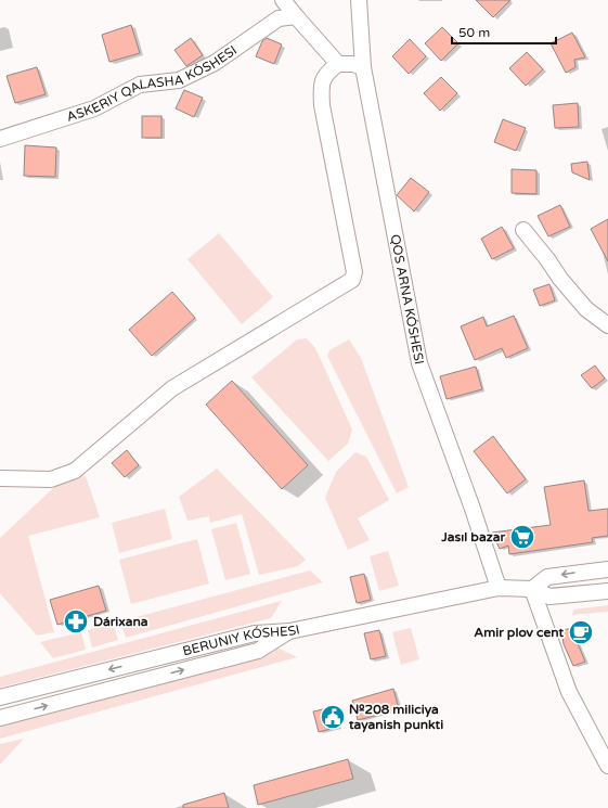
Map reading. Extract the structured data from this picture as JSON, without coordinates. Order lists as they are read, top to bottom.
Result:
{
  "streets": {
    "street": ["ASKERIY QALASHA KÓSHESI", "QOS ARNA KÓSHESI", "BERUNIY KÓSHESI"]
  },
  "places": {
    "supermarket": ["Jasıl bazar"],
    "pharmacy": ["Dárixana"],
    "cafe": ["Amir plov cent"],
    "public building": ["№208 miliciya tayanish punkti"]
  },
  "scale_bar": "50 m"
}
